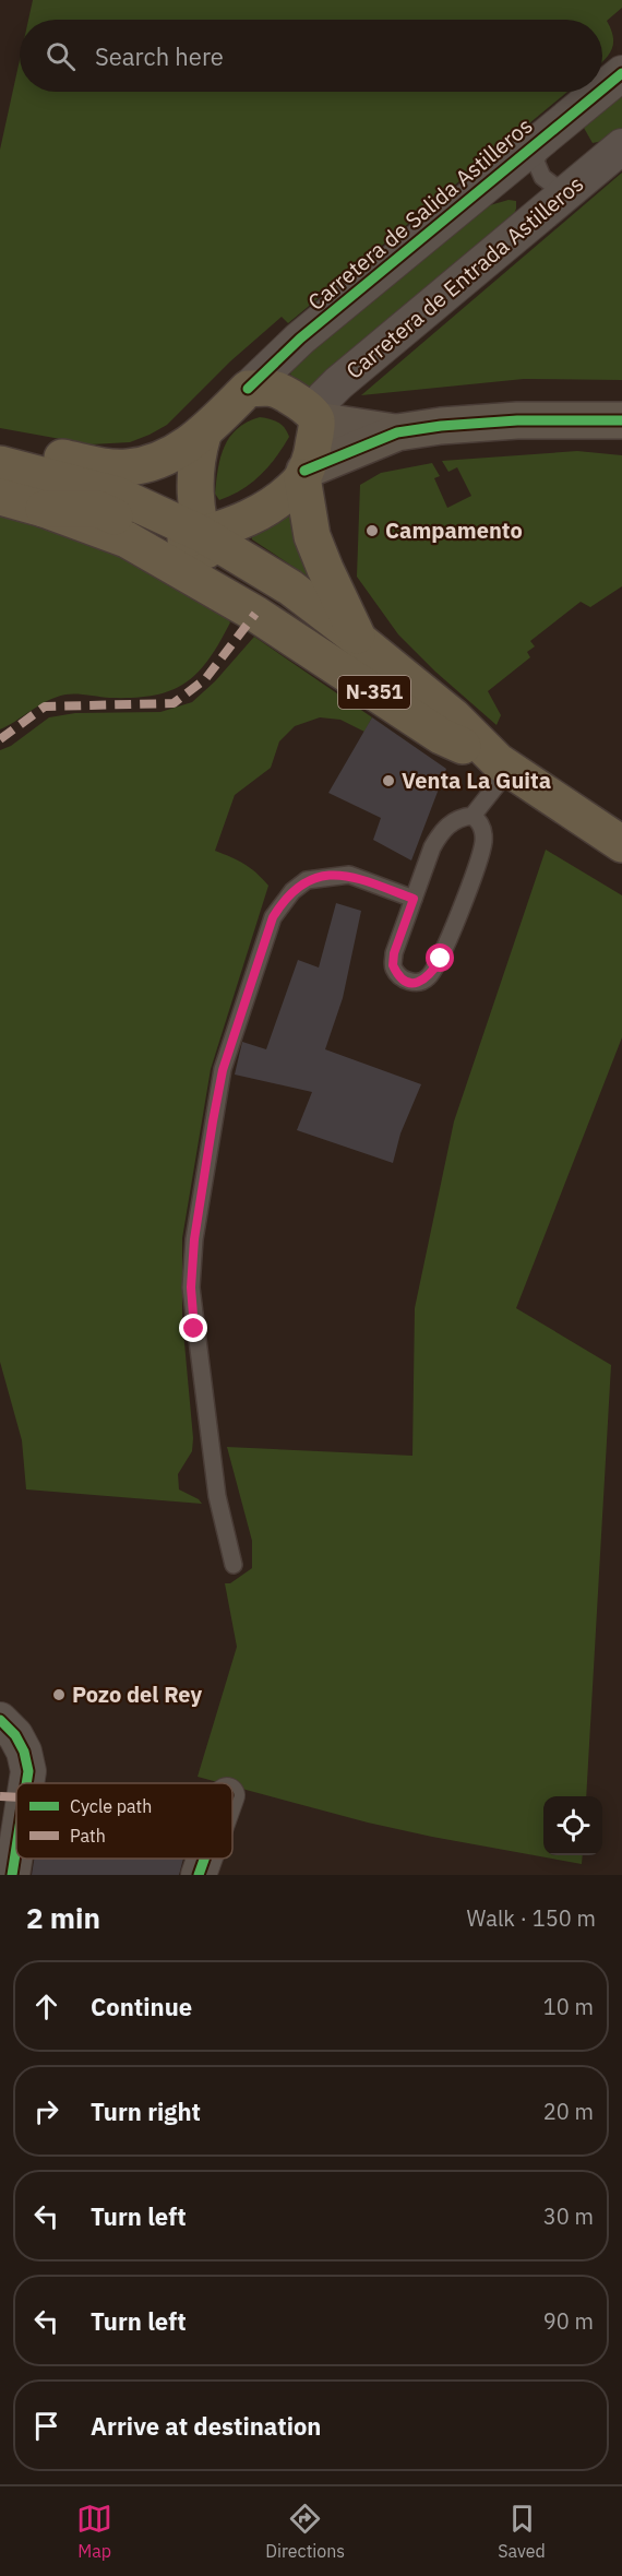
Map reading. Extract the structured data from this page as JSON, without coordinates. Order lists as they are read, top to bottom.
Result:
{
  "streets": {
    "highway": ["N-351"],
    "street": ["Carretera de Salida Astilleros", "Carretera de Entrada Astilleros"]
  },
  "places": ["Campamento", "Venta La Guita", "Pozo del Rey"],
  "legend": ["Cycle path", "Path"],
  "page": {
    "search": "Search here",
    "heading": ["2 min", "Walk · 150 m"],
    "list": [
      ["Continue", "10 m"],
      ["Turn right", "20 m"],
      ["Turn left", "30 m"],
      ["Turn left", "90 m"],
      "Arrive at destination"
    ],
    "nav": ["Map", "Directions", "Saved"]
  }
}
